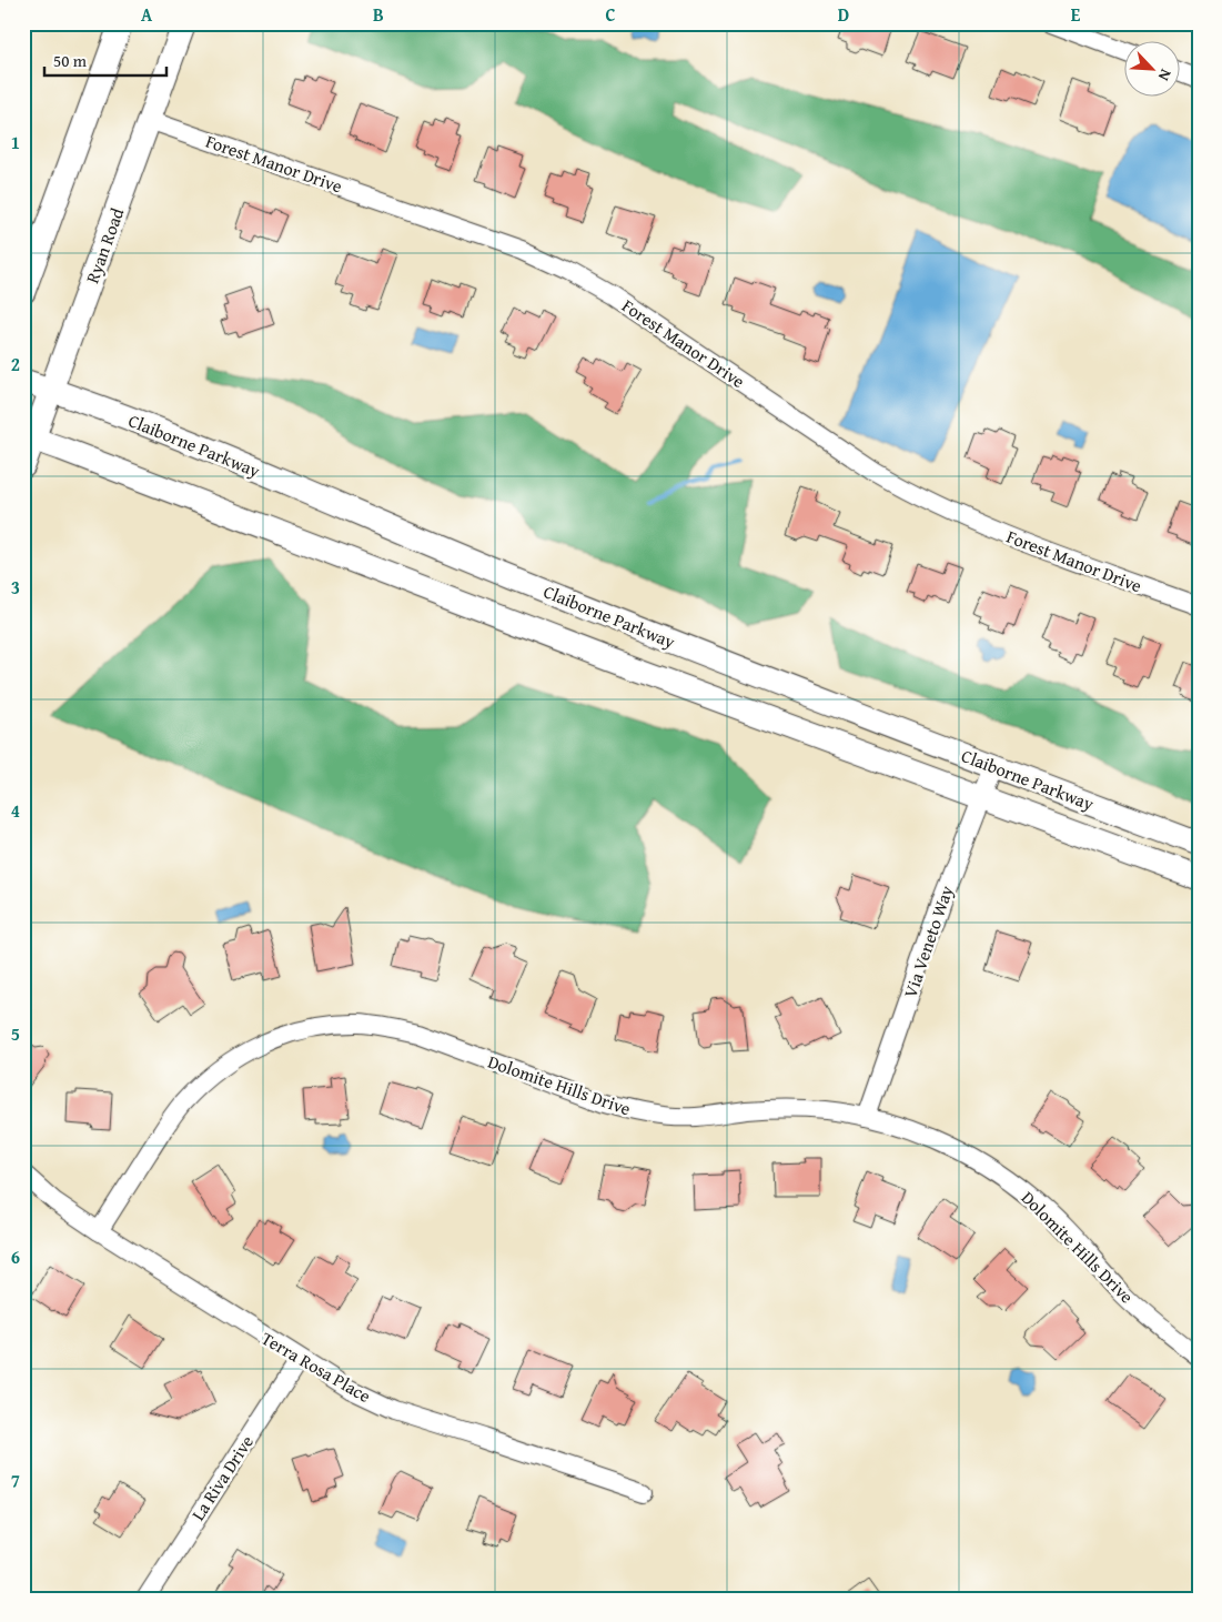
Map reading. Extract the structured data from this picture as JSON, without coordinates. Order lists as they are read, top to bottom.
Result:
{
  "streets": {
    "main road": ["Ryan Road", "Claiborne Parkway"],
    "street": [
      "Forest Manor Drive",
      "Via Veneto Way",
      "Dolomite Hills Drive",
      "Terra Rosa Place",
      "La Riva Drive"
    ]
  },
  "crossings": [
    ["Forest Manor Drive", "Ryan Road"],
    ["Ryan Road", "Claiborne Parkway"],
    ["Claiborne Parkway", "Via Veneto Way"],
    ["Via Veneto Way", "Dolomite Hills Drive"],
    ["Dolomite Hills Drive", "Terra Rosa Place"],
    ["Terra Rosa Place", "La Riva Drive"]
  ],
  "scale_bar": "50 m",
  "north": "bottom right",
  "grid": {
    "columns": [
      "A",
      "B",
      "C",
      "D",
      "E"
    ],
    "rows": [
      "1",
      "2",
      "3",
      "4",
      "5",
      "6",
      "7"
    ]
  }
}
